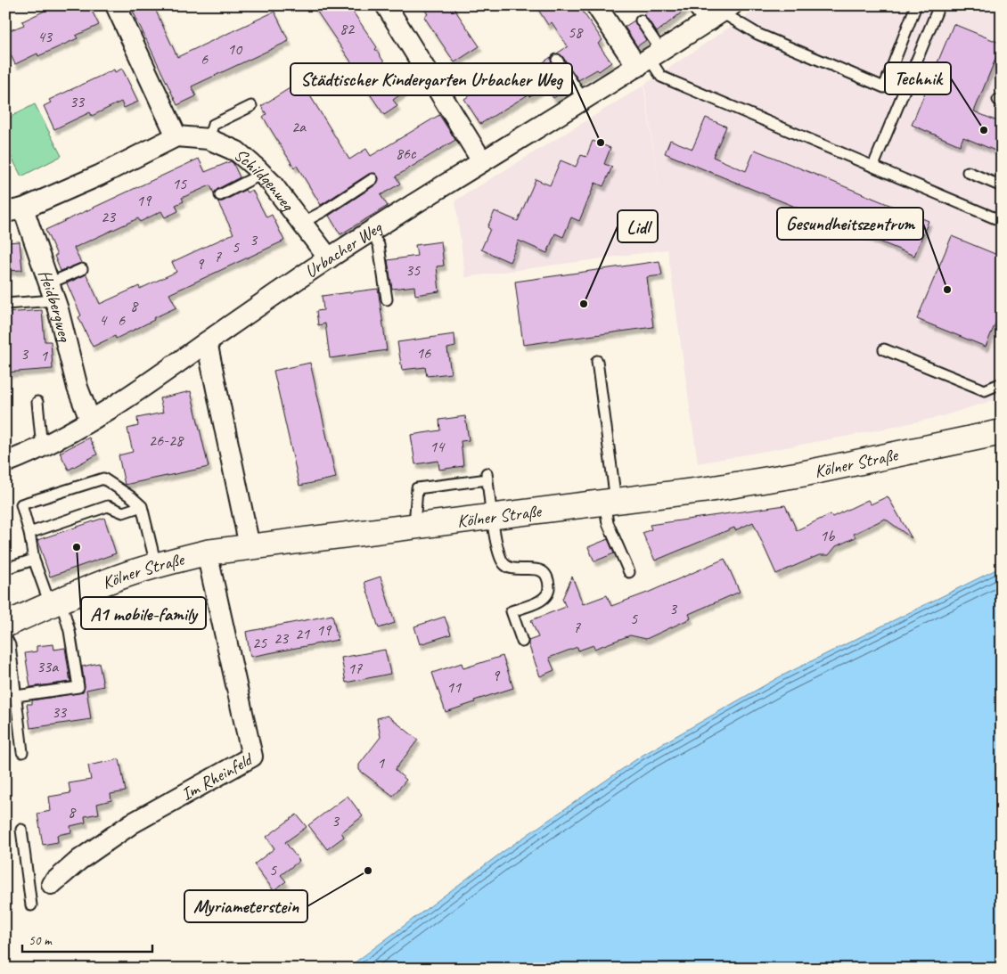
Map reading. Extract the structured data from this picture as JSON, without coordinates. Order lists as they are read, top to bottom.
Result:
{
  "streets": {
    "main road": ["Kölner Straße"],
    "street": [
      "Schildgenweg",
      "Urbacher Weg",
      "Heidbergweg",
      "Im Rheinfeld"
    ]
  },
  "crossings": [
    ["Schildgenweg", "Urbacher Weg"],
    ["Urbacher Weg", "Heidbergweg"],
    ["Kölner Straße", "Im Rheinfeld"]
  ],
  "places": [
    "Technik",
    "Städtischer Kindergarten Urbacher Weg",
    "Gesundheitszentrum",
    "Lidl",
    "A1 mobile-family",
    "Myriameterstein"
  ],
  "house_numbers": [
    "82",
    "58",
    "43",
    "10",
    "6",
    "33",
    "2a",
    "86c",
    "15",
    "19",
    "23",
    "3",
    "5",
    "7",
    "9",
    "35",
    "8",
    "4",
    "6",
    "16",
    "3",
    "1",
    "26-28",
    "14",
    "1b",
    "3",
    "5",
    "7",
    "19",
    "21",
    "23",
    "25",
    "33a",
    "17",
    "9",
    "11",
    "33",
    "1",
    "8",
    "3",
    "5"
  ],
  "scale_bar": "50 m"
}
